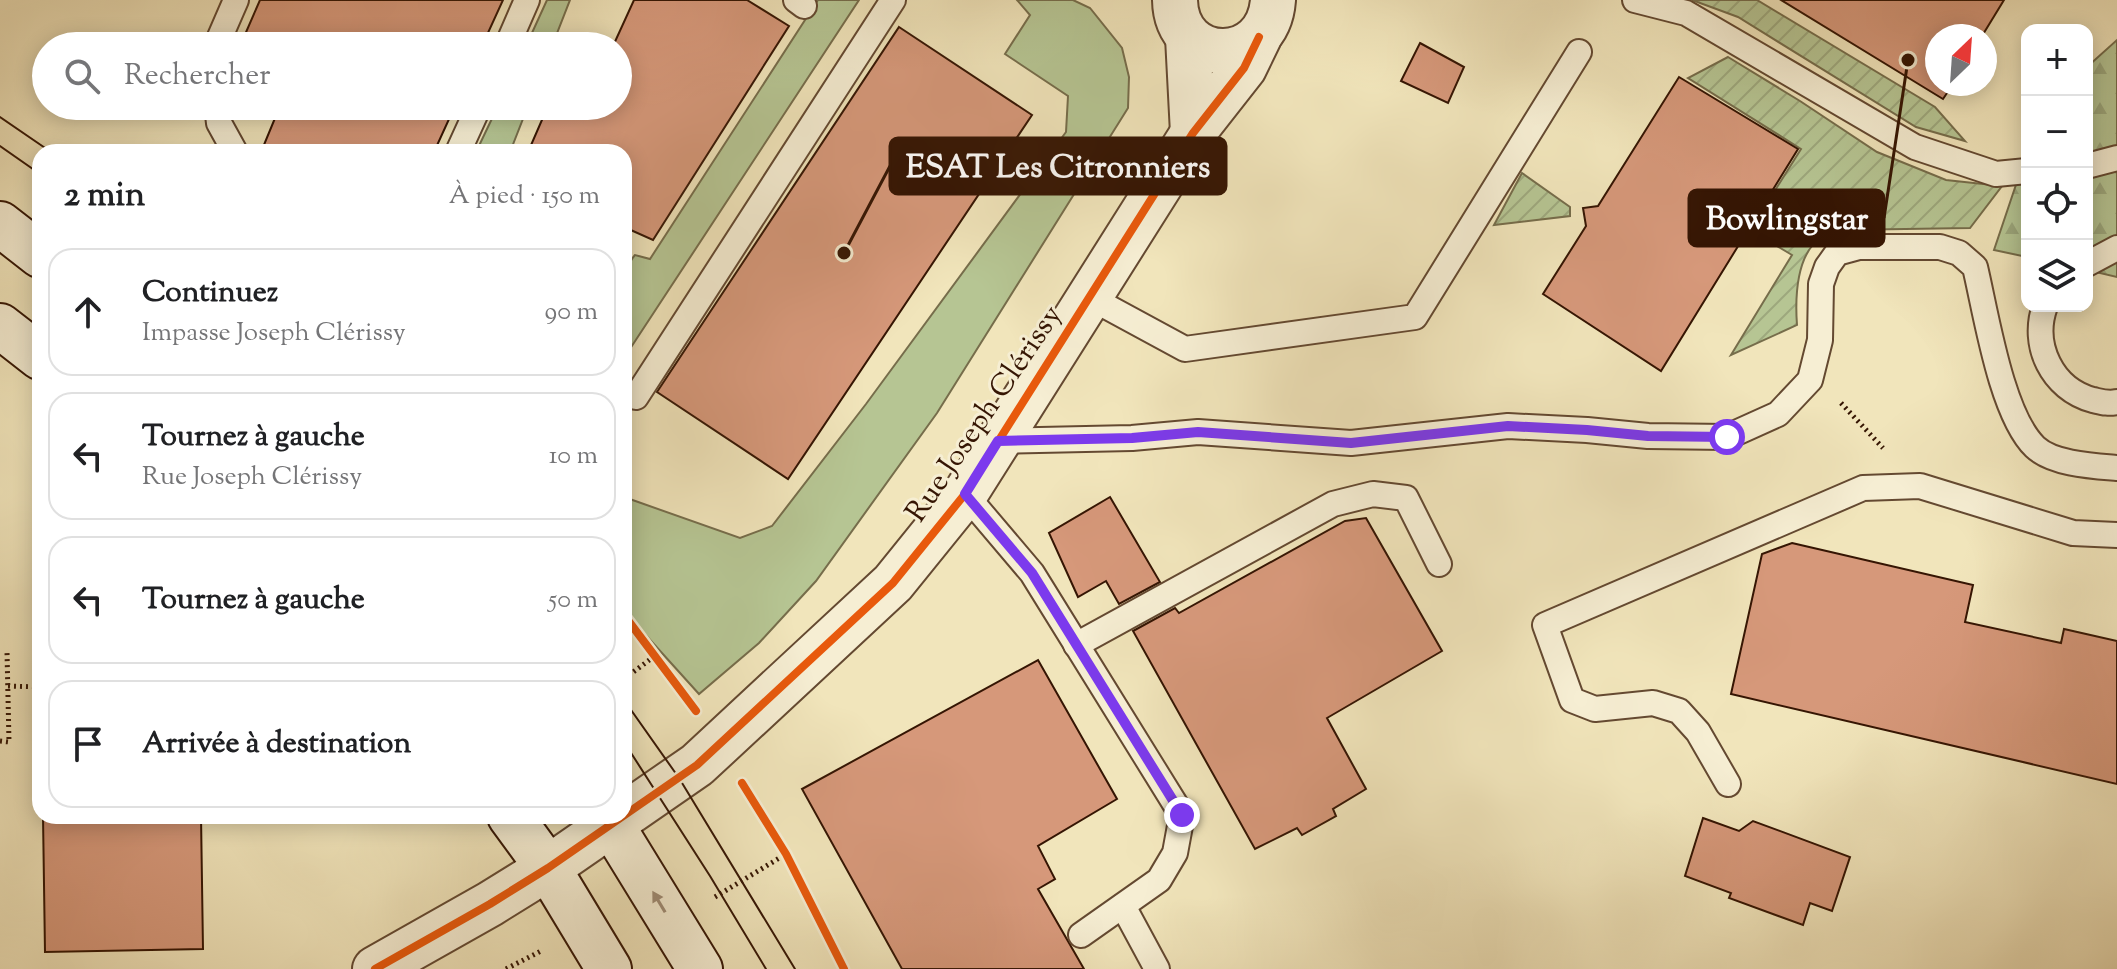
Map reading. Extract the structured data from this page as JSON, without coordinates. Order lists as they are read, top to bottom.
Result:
{
  "streets": {
    "street": ["Rue Joseph Clérissy"]
  },
  "places": ["Bowlingstar", "ESAT Les Citronniers"],
  "north": "top right",
  "page": {
    "map_buttons": ["+", "−"],
    "search": "Rechercher",
    "heading": ["2 min", "À pied · 150 m"],
    "list": [
      ["Continuez", "Impasse Joseph Clérissy", "90 m"],
      ["Tournez à gauche", "Rue Joseph Clérissy", "10 m"],
      ["Tournez à gauche", "50 m"],
      "Arrivée à destination"
    ]
  }
}
